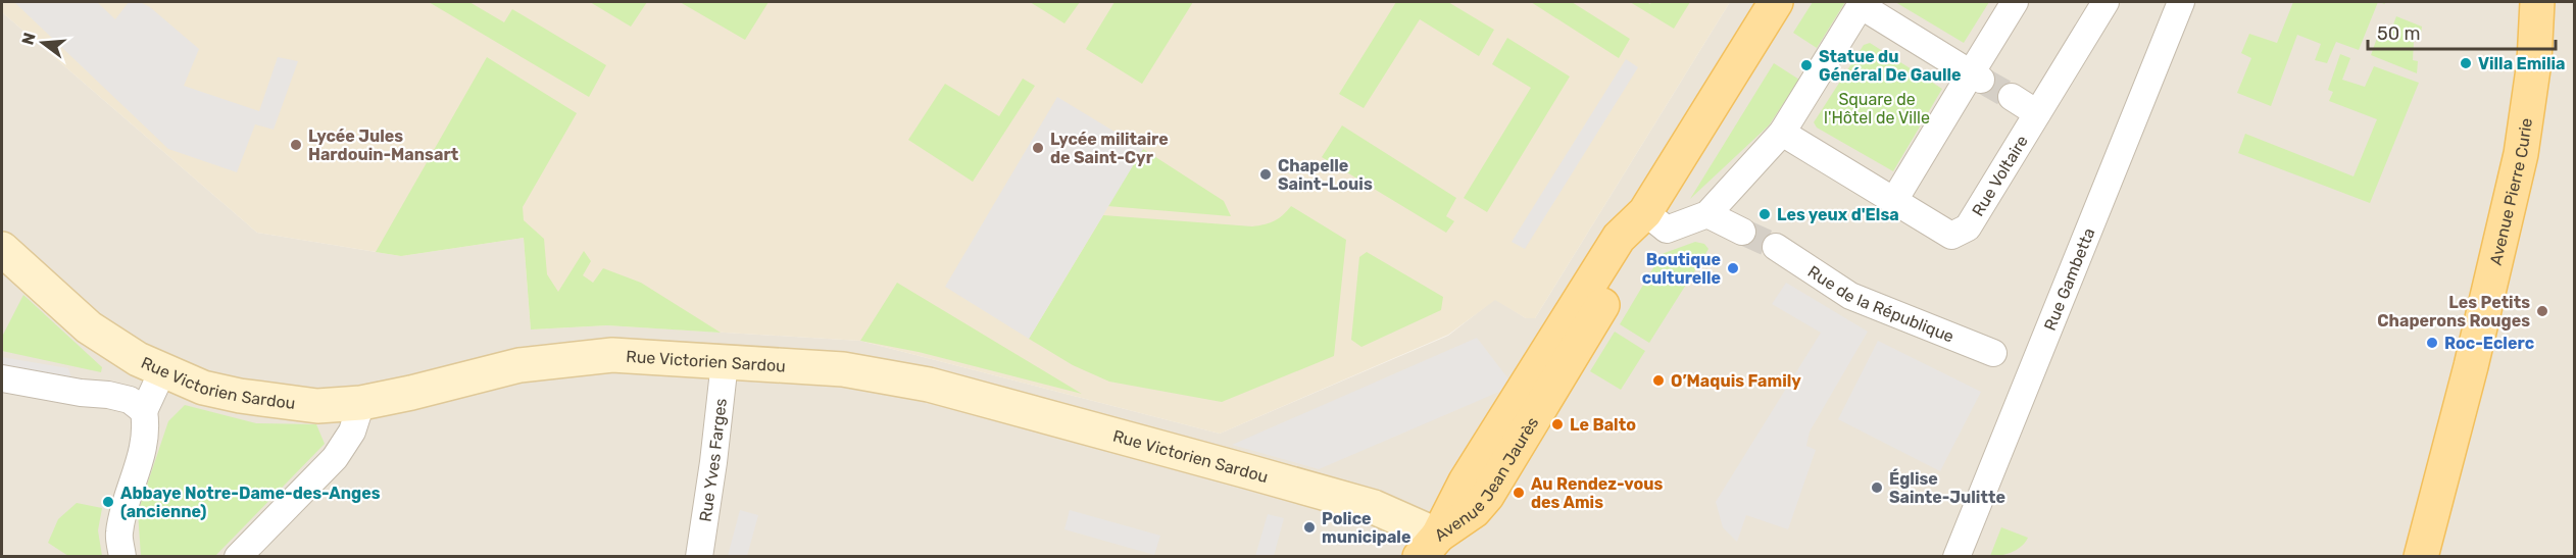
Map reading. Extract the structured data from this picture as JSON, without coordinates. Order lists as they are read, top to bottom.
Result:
{
  "streets": {
    "main road": ["Avenue Pierre Curie", "Avenue Jean Jaurès"],
    "street": [
      "Rue Voltaire",
      "Rue Gambetta",
      "Rue de la République",
      "Rue Victorien Sardou",
      "Rue Yves Farges"
    ]
  },
  "crossings": [
    ["Rue Victorien Sardou", "Rue Yves Farges"],
    ["Rue Victorien Sardou", "Avenue Jean Jaurès"]
  ],
  "parks": ["Square de l'Hôtel de Ville"],
  "places": [
    "Villa Emilia",
    "Statue du Général De Gaulle",
    "Lycée Jules Hardouin-Mansart",
    "Lycée militaire de Saint-Cyr",
    "Chapelle Saint-Louis",
    "Les yeux d'Elsa",
    "Boutique culturelle",
    "Les Petits Chaperons Rouges",
    "Roc-Eclerc",
    "O’Maquis Family",
    "Le Balto",
    "Église Sainte-Julitte",
    "Au Rendez-vous des Amis",
    "Abbaye Notre-Dame-des-Anges (ancienne)",
    "Police municipale"
  ],
  "scale_bar": "50 m",
  "north": "left"
}
